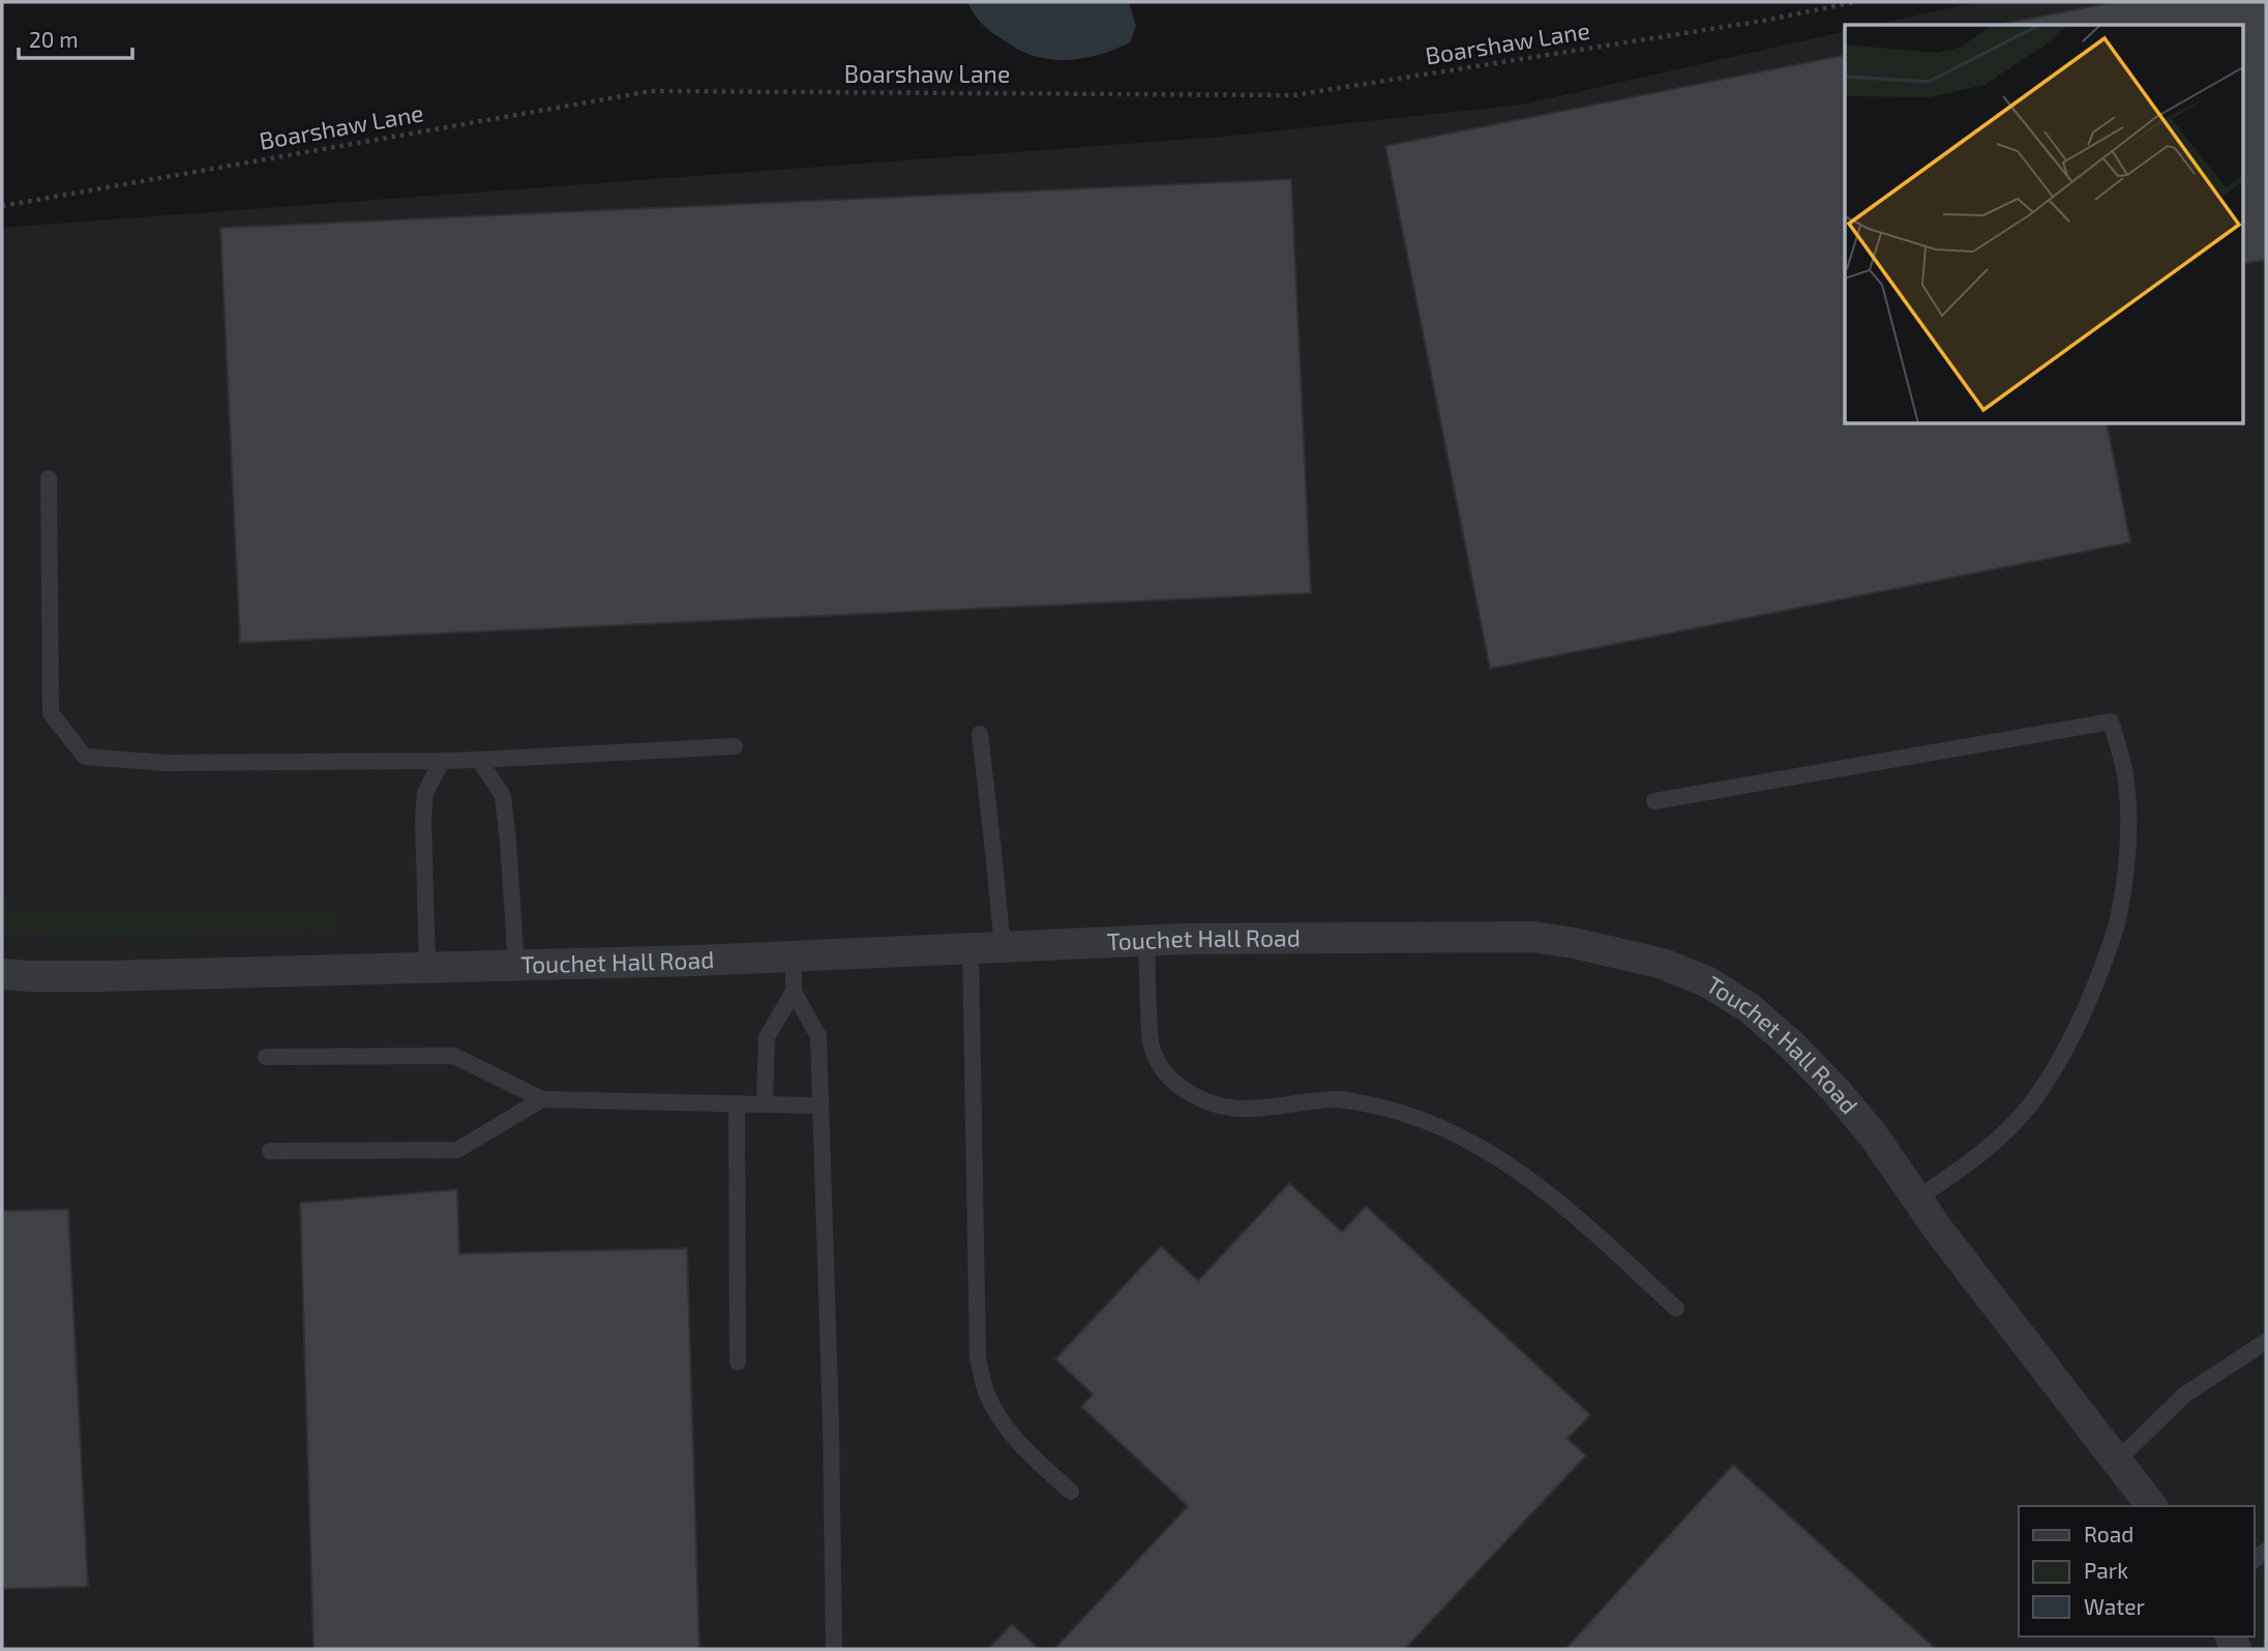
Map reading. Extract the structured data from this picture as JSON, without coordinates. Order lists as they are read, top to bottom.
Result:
{
  "streets": {
    "street": ["Touchet Hall Road"],
    "path": ["Boarshaw Lane"]
  },
  "legend": ["Road", "Park", "Water"],
  "scale_bar": "20 m"
}
